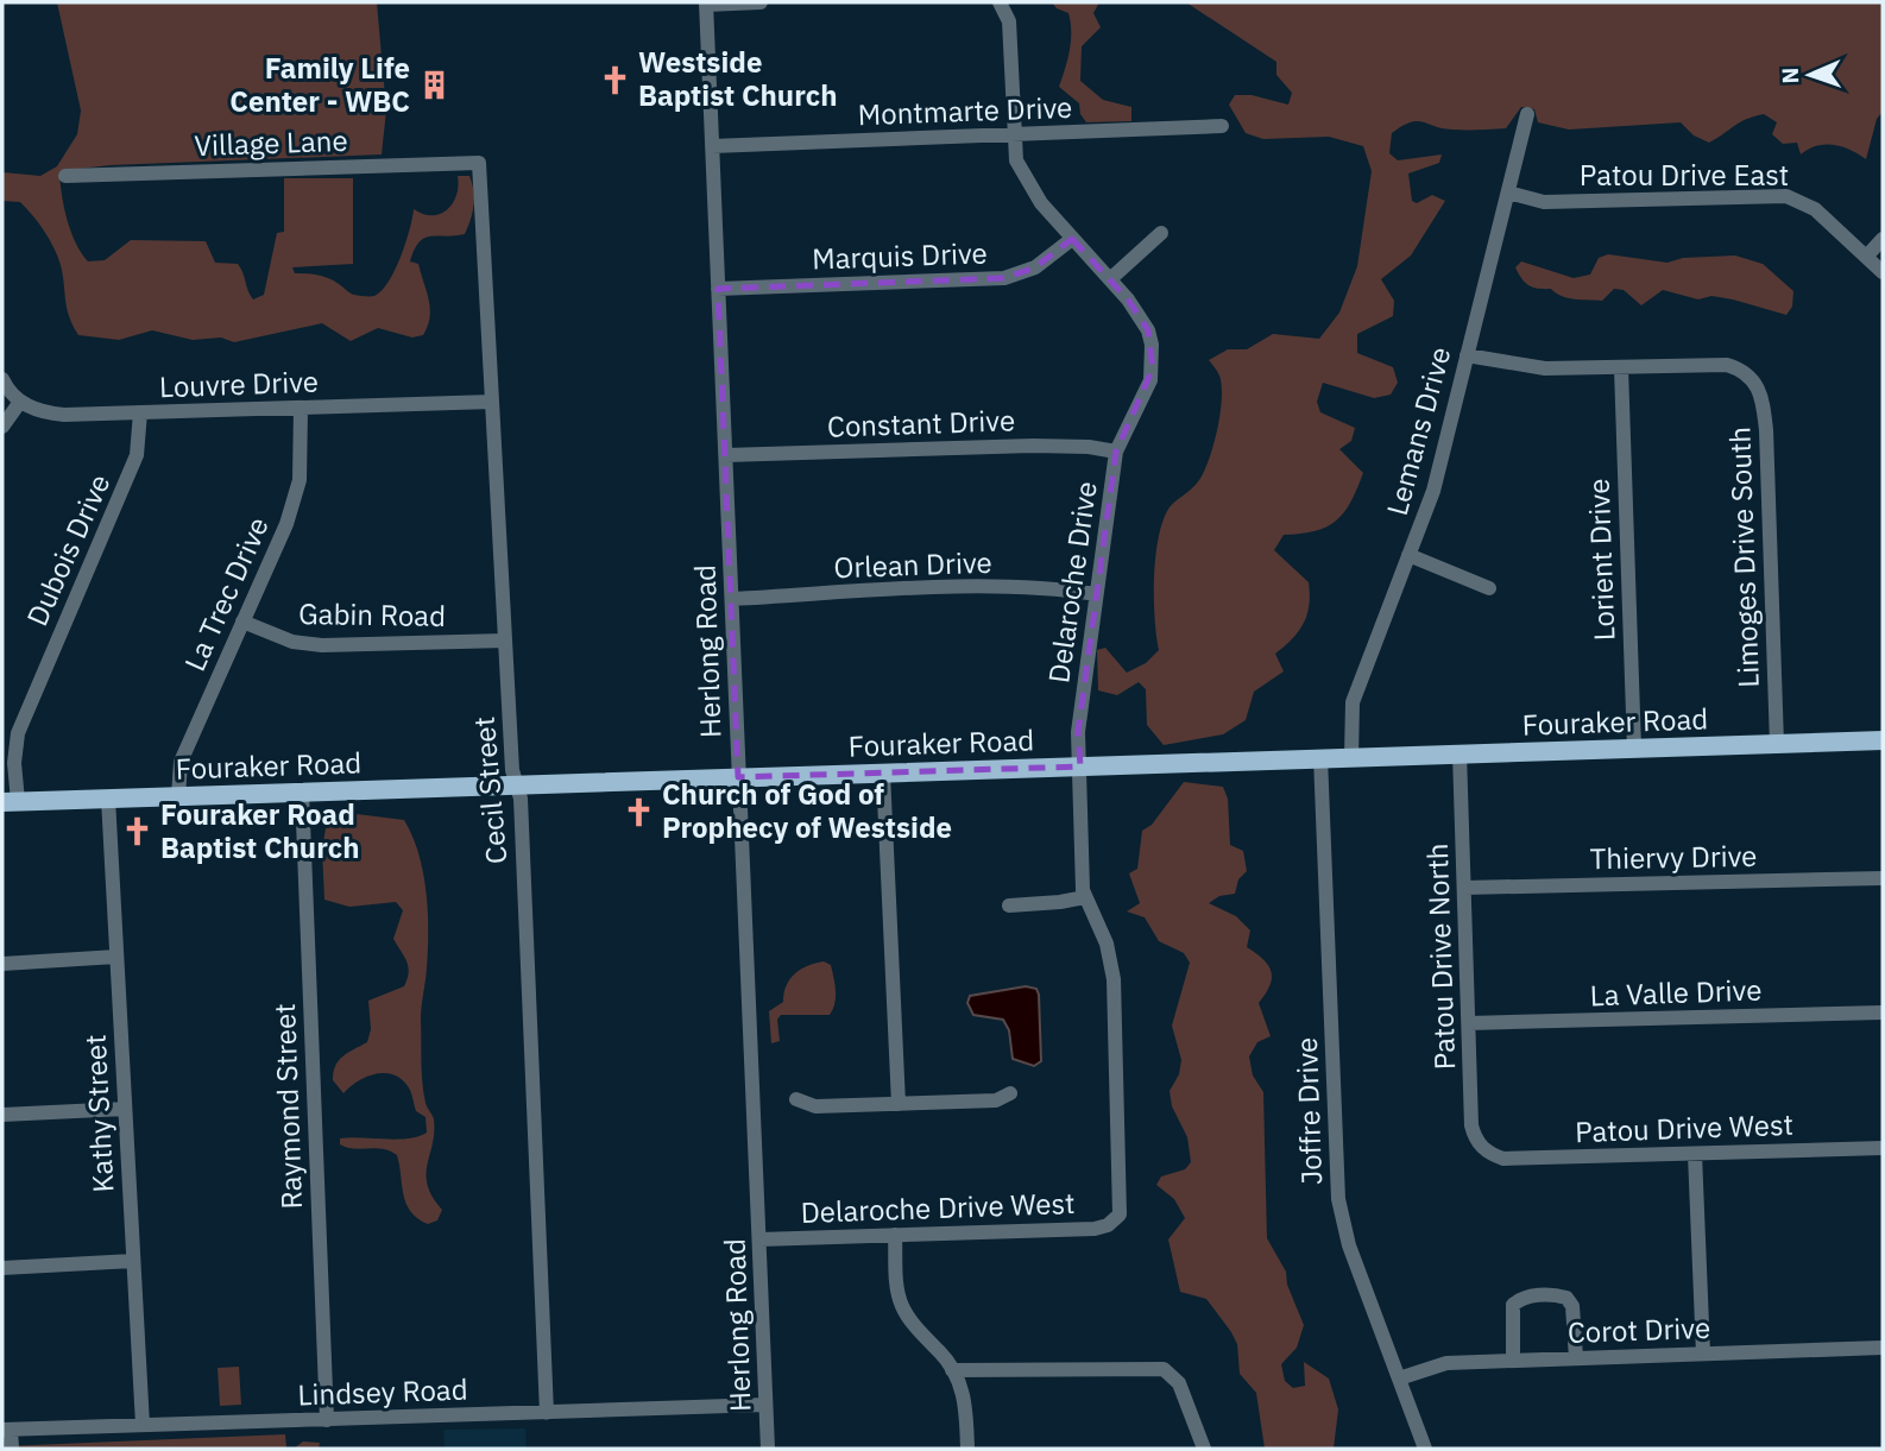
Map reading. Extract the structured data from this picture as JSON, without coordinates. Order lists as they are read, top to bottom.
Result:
{
  "streets": {
    "main road": ["Fouraker Road"],
    "street": [
      "Montmarte Drive",
      "Village Lane",
      "Patou Drive East",
      "Marquis Drive",
      "Louvre Drive",
      "Constant Drive",
      "Lemans Drive",
      "Dubois Drive",
      "Limoges Drive South",
      "Lorient Drive",
      "Orlean Drive",
      "Delaroche Drive",
      "La Trec Drive",
      "Gabin Road",
      "Herlong Road",
      "Cecil Street",
      "Thiervy Drive",
      "Patou Drive North",
      "La Valle Drive",
      "Raymond Street",
      "Joffre Drive",
      "Kathy Street",
      "Patou Drive West",
      "Delaroche Drive West",
      "Corot Drive",
      "Lindsey Road"
    ]
  },
  "crossings": [
    ["Montmarte Drive", "Delaroche Drive"],
    ["Montmarte Drive", "Herlong Road"],
    ["Village Lane", "Cecil Street"],
    ["Patou Drive East", "Lemans Drive"],
    ["Marquis Drive", "Delaroche Drive"],
    ["Marquis Drive", "Herlong Road"],
    ["Louvre Drive", "Dubois Drive"],
    ["Louvre Drive", "La Trec Drive"],
    ["Louvre Drive", "Cecil Street"],
    ["Constant Drive", "Delaroche Drive"],
    ["Constant Drive", "Herlong Road"],
    ["Lemans Drive", "Fouraker Road"],
    ["Dubois Drive", "Fouraker Road"],
    ["Limoges Drive South", "Lorient Drive"],
    ["Limoges Drive South", "Fouraker Road"],
    ["Lorient Drive", "Fouraker Road"],
    ["Orlean Drive", "Delaroche Drive"],
    ["Orlean Drive", "Herlong Road"],
    ["Delaroche Drive", "Fouraker Road"],
    ["Delaroche Drive", "Delaroche Drive West"],
    ["La Trec Drive", "Gabin Road"],
    ["La Trec Drive", "Fouraker Road"],
    ["Gabin Road", "Cecil Street"],
    ["Herlong Road", "Fouraker Road"],
    ["Herlong Road", "Delaroche Drive West"],
    ["Herlong Road", "Lindsey Road"],
    ["Fouraker Road", "Cecil Street"],
    ["Fouraker Road", "Patou Drive North"],
    ["Fouraker Road", "Raymond Street"],
    ["Fouraker Road", "Joffre Drive"],
    ["Fouraker Road", "Kathy Street"],
    ["Cecil Street", "Lindsey Road"],
    ["Thiervy Drive", "Patou Drive North"],
    ["Patou Drive North", "La Valle Drive"],
    ["Patou Drive North", "Patou Drive West"],
    ["Raymond Street", "Lindsey Road"],
    ["Joffre Drive", "Corot Drive"],
    ["Kathy Street", "Lindsey Road"]
  ],
  "places": {
    "church": ["Westside Baptist Church", "Church of God of Prophecy of Westside", "Fouraker Road Baptist Church"],
    "building": ["Family Life Center - WBC"]
  },
  "north": "left"
}
